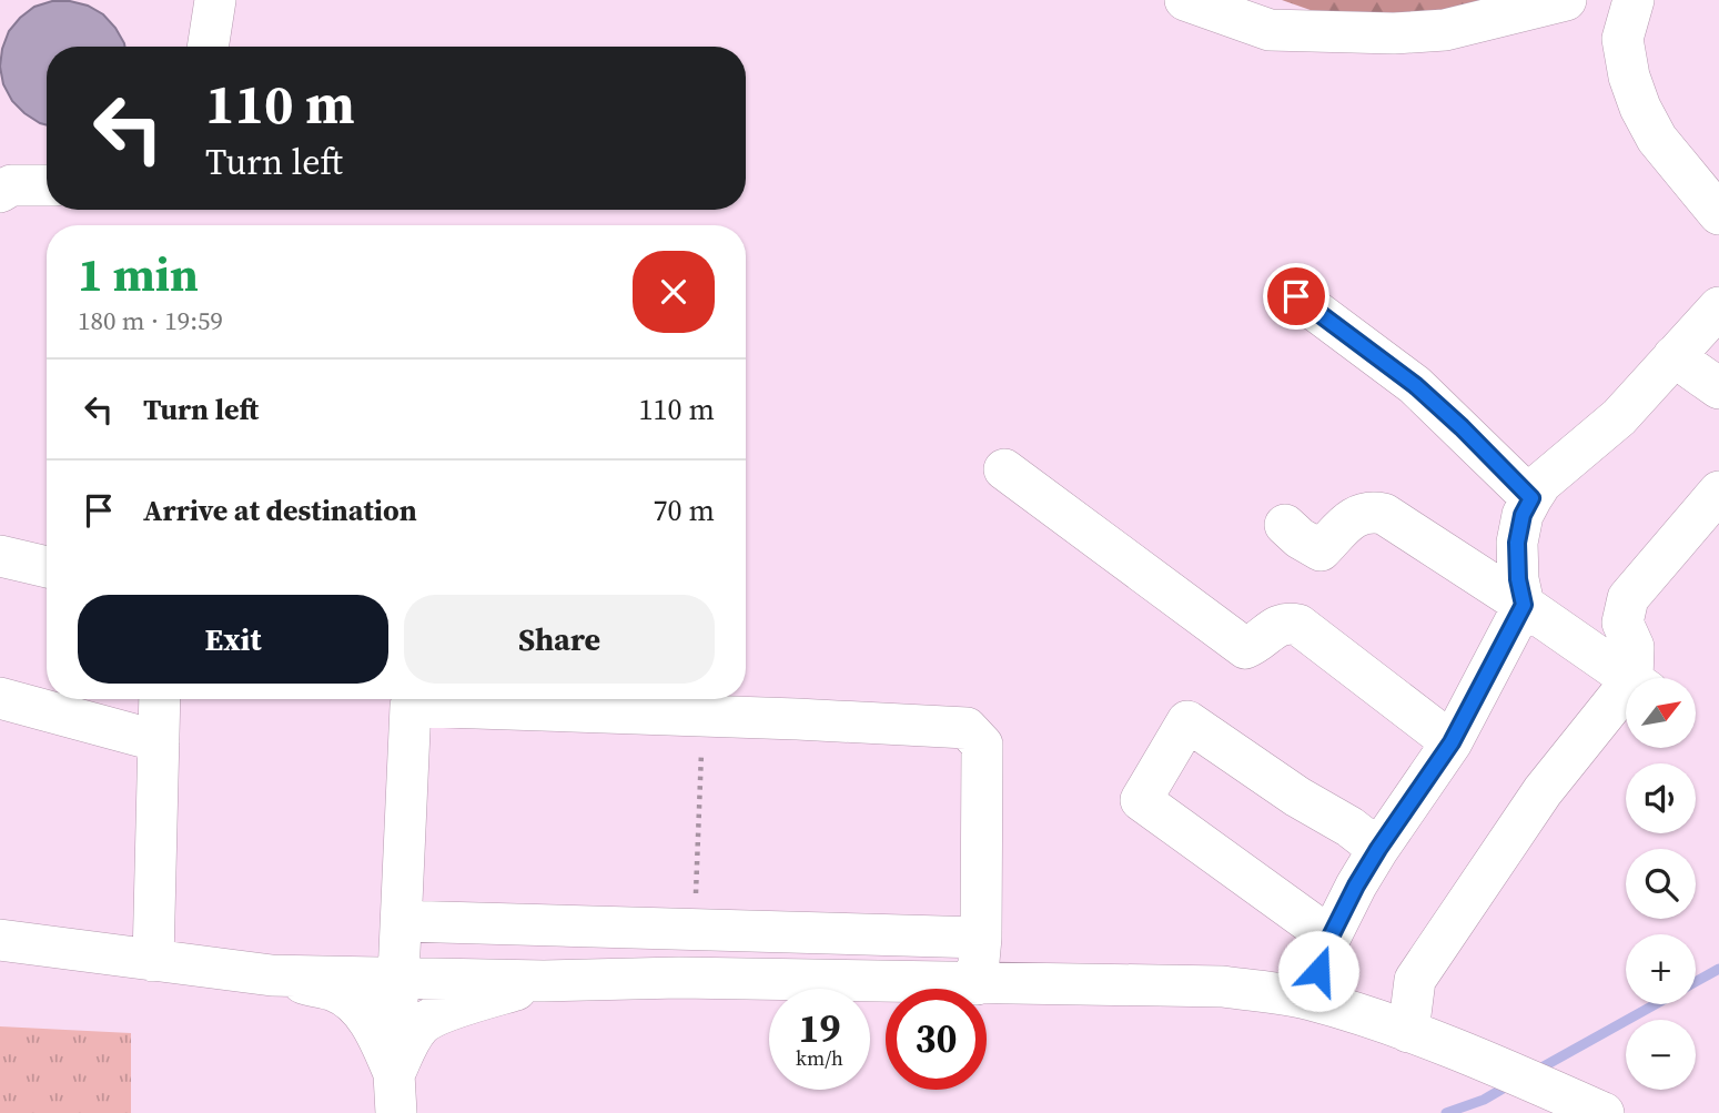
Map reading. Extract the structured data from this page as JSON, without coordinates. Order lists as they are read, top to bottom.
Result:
{
  "north": "top right",
  "page": {
    "turn": ["110 m", "Turn left"],
    "heading": ["1 min", "180 m · 19:59"],
    "list": [
      {
        "name": "Turn left",
        "value": "110 m"
      },
      {
        "name": "Arrive at destination",
        "value": "70 m"
      }
    ],
    "buttons": ["Exit", "Share"],
    "map_buttons": ["+", "−"],
    "speed": "19 km/h",
    "limit": "30"
  }
}
